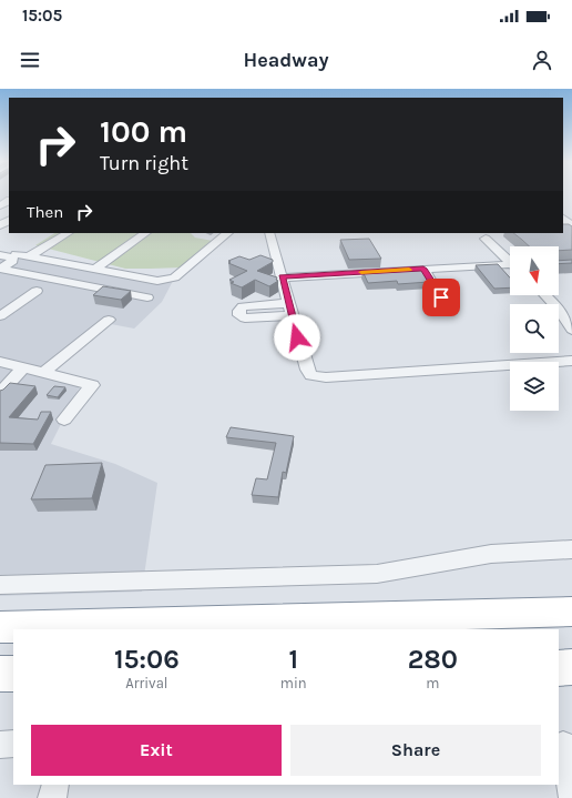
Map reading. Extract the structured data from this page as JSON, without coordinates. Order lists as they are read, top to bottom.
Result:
{
  "north": "bottom",
  "page": {
    "status": "15:05",
    "header": "Headway",
    "turn": ["100 m", "Turn right"],
    "then": "Then",
    "eta": [
      "15:06",
      "Arrival",
      "1",
      "min",
      "280",
      "m"
    ],
    "buttons": ["Exit", "Share"]
  }
}
